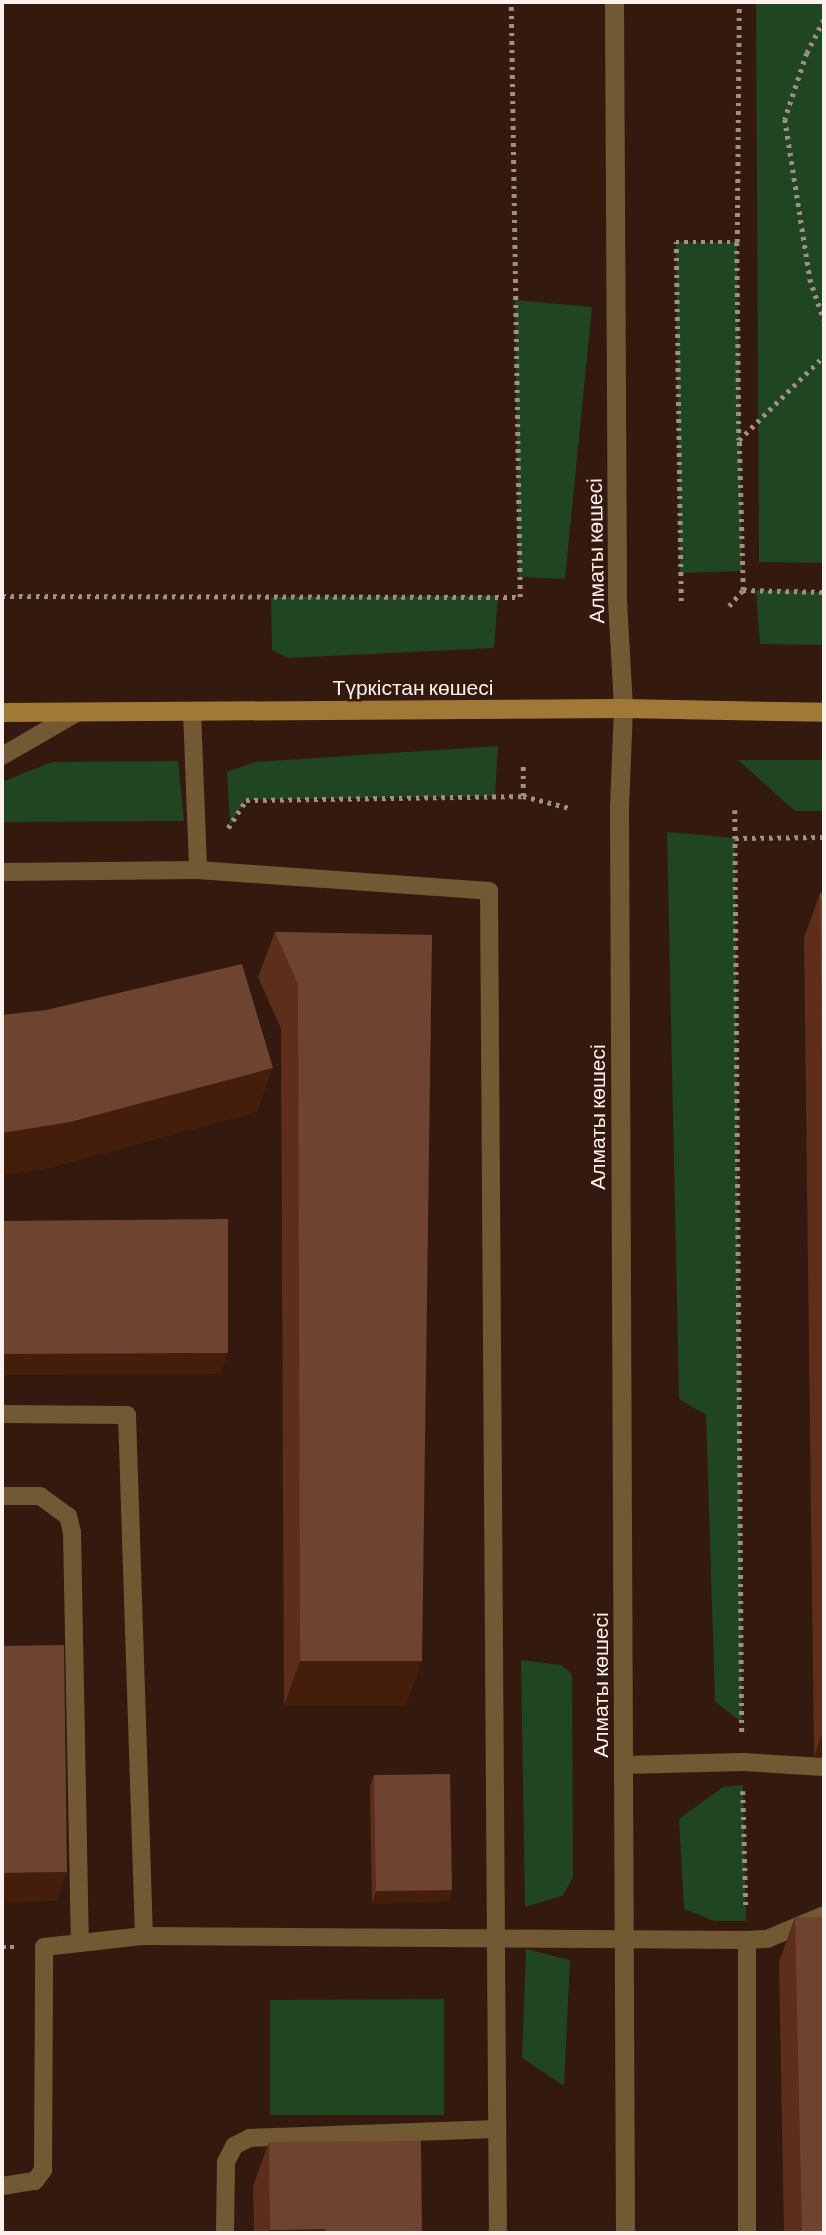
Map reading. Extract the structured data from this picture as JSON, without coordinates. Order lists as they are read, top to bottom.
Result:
{
  "streets": {
    "main road": ["Түркістан көшесі"],
    "street": ["Алматы көшесі"]
  },
  "crossings": [
    ["Алматы көшесі", "Түркістан көшесі"]
  ]
}
